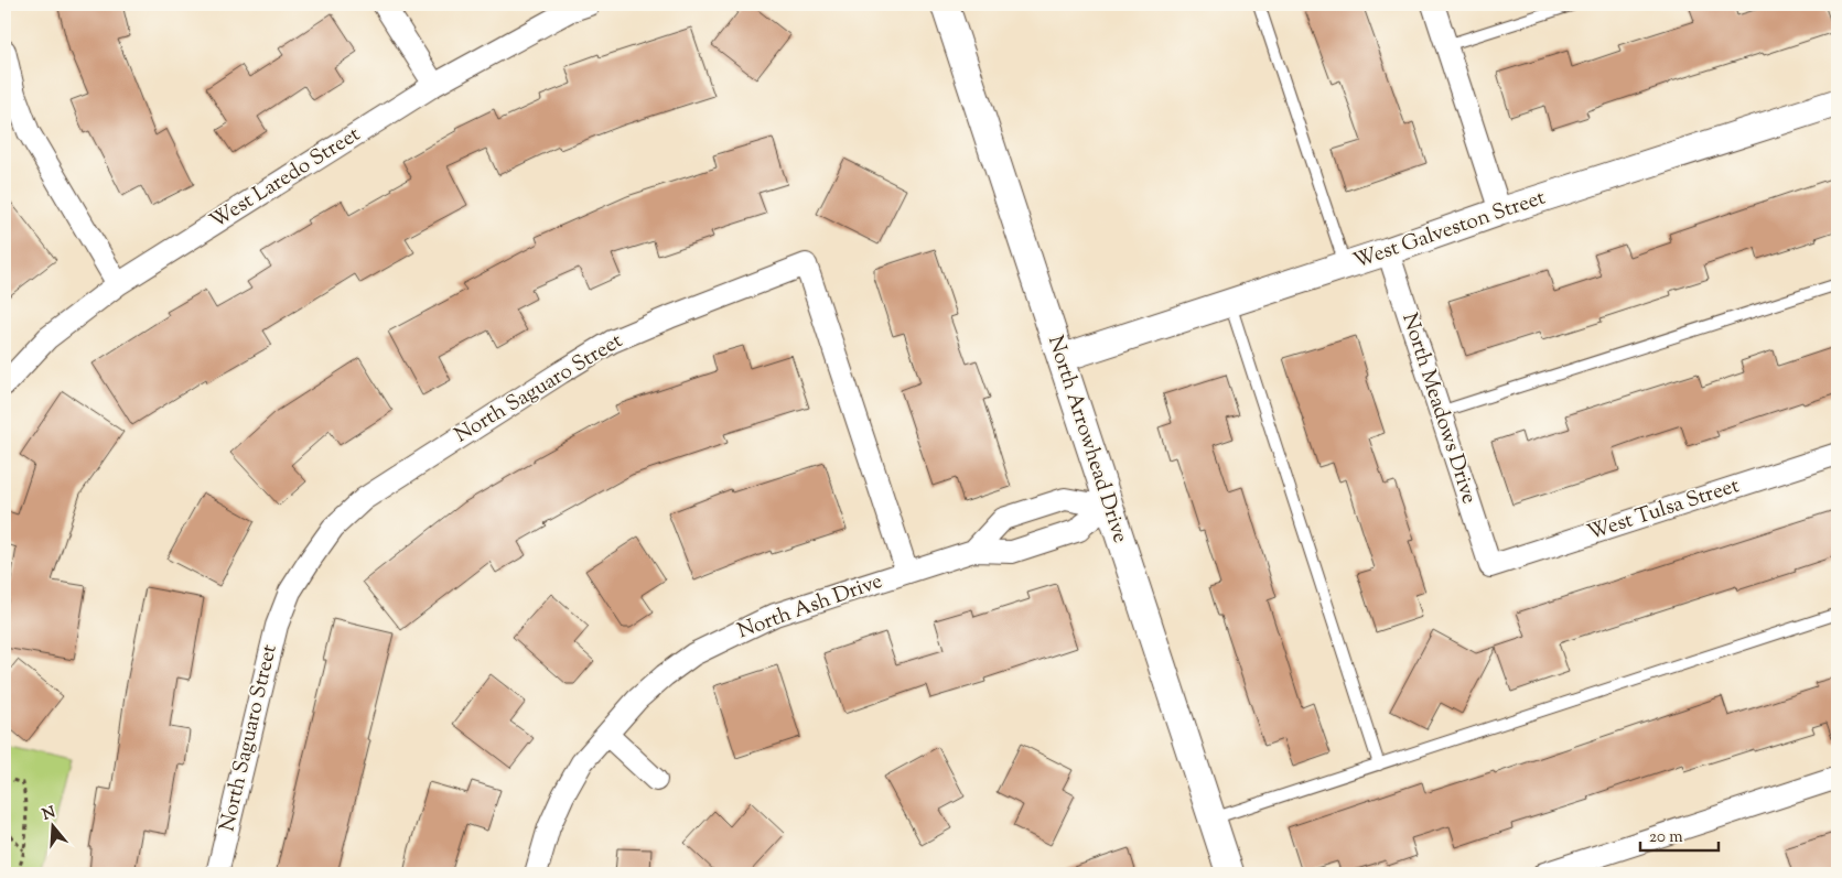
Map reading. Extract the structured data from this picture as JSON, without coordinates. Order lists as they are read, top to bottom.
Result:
{
  "streets": {
    "street": [
      "West Laredo Street",
      "West Galveston Street",
      "North Saguaro Street",
      "North Meadows Drive",
      "North Arrowhead Drive",
      "West Tulsa Street",
      "North Ash Drive"
    ]
  },
  "crossings": [
    ["West Galveston Street", "North Meadows Drive"],
    ["West Galveston Street", "North Arrowhead Drive"],
    ["North Saguaro Street", "North Ash Drive"],
    ["North Meadows Drive", "West Tulsa Street"],
    ["North Arrowhead Drive", "North Ash Drive"]
  ],
  "scale_bar": "20 m",
  "north": "top"
}
